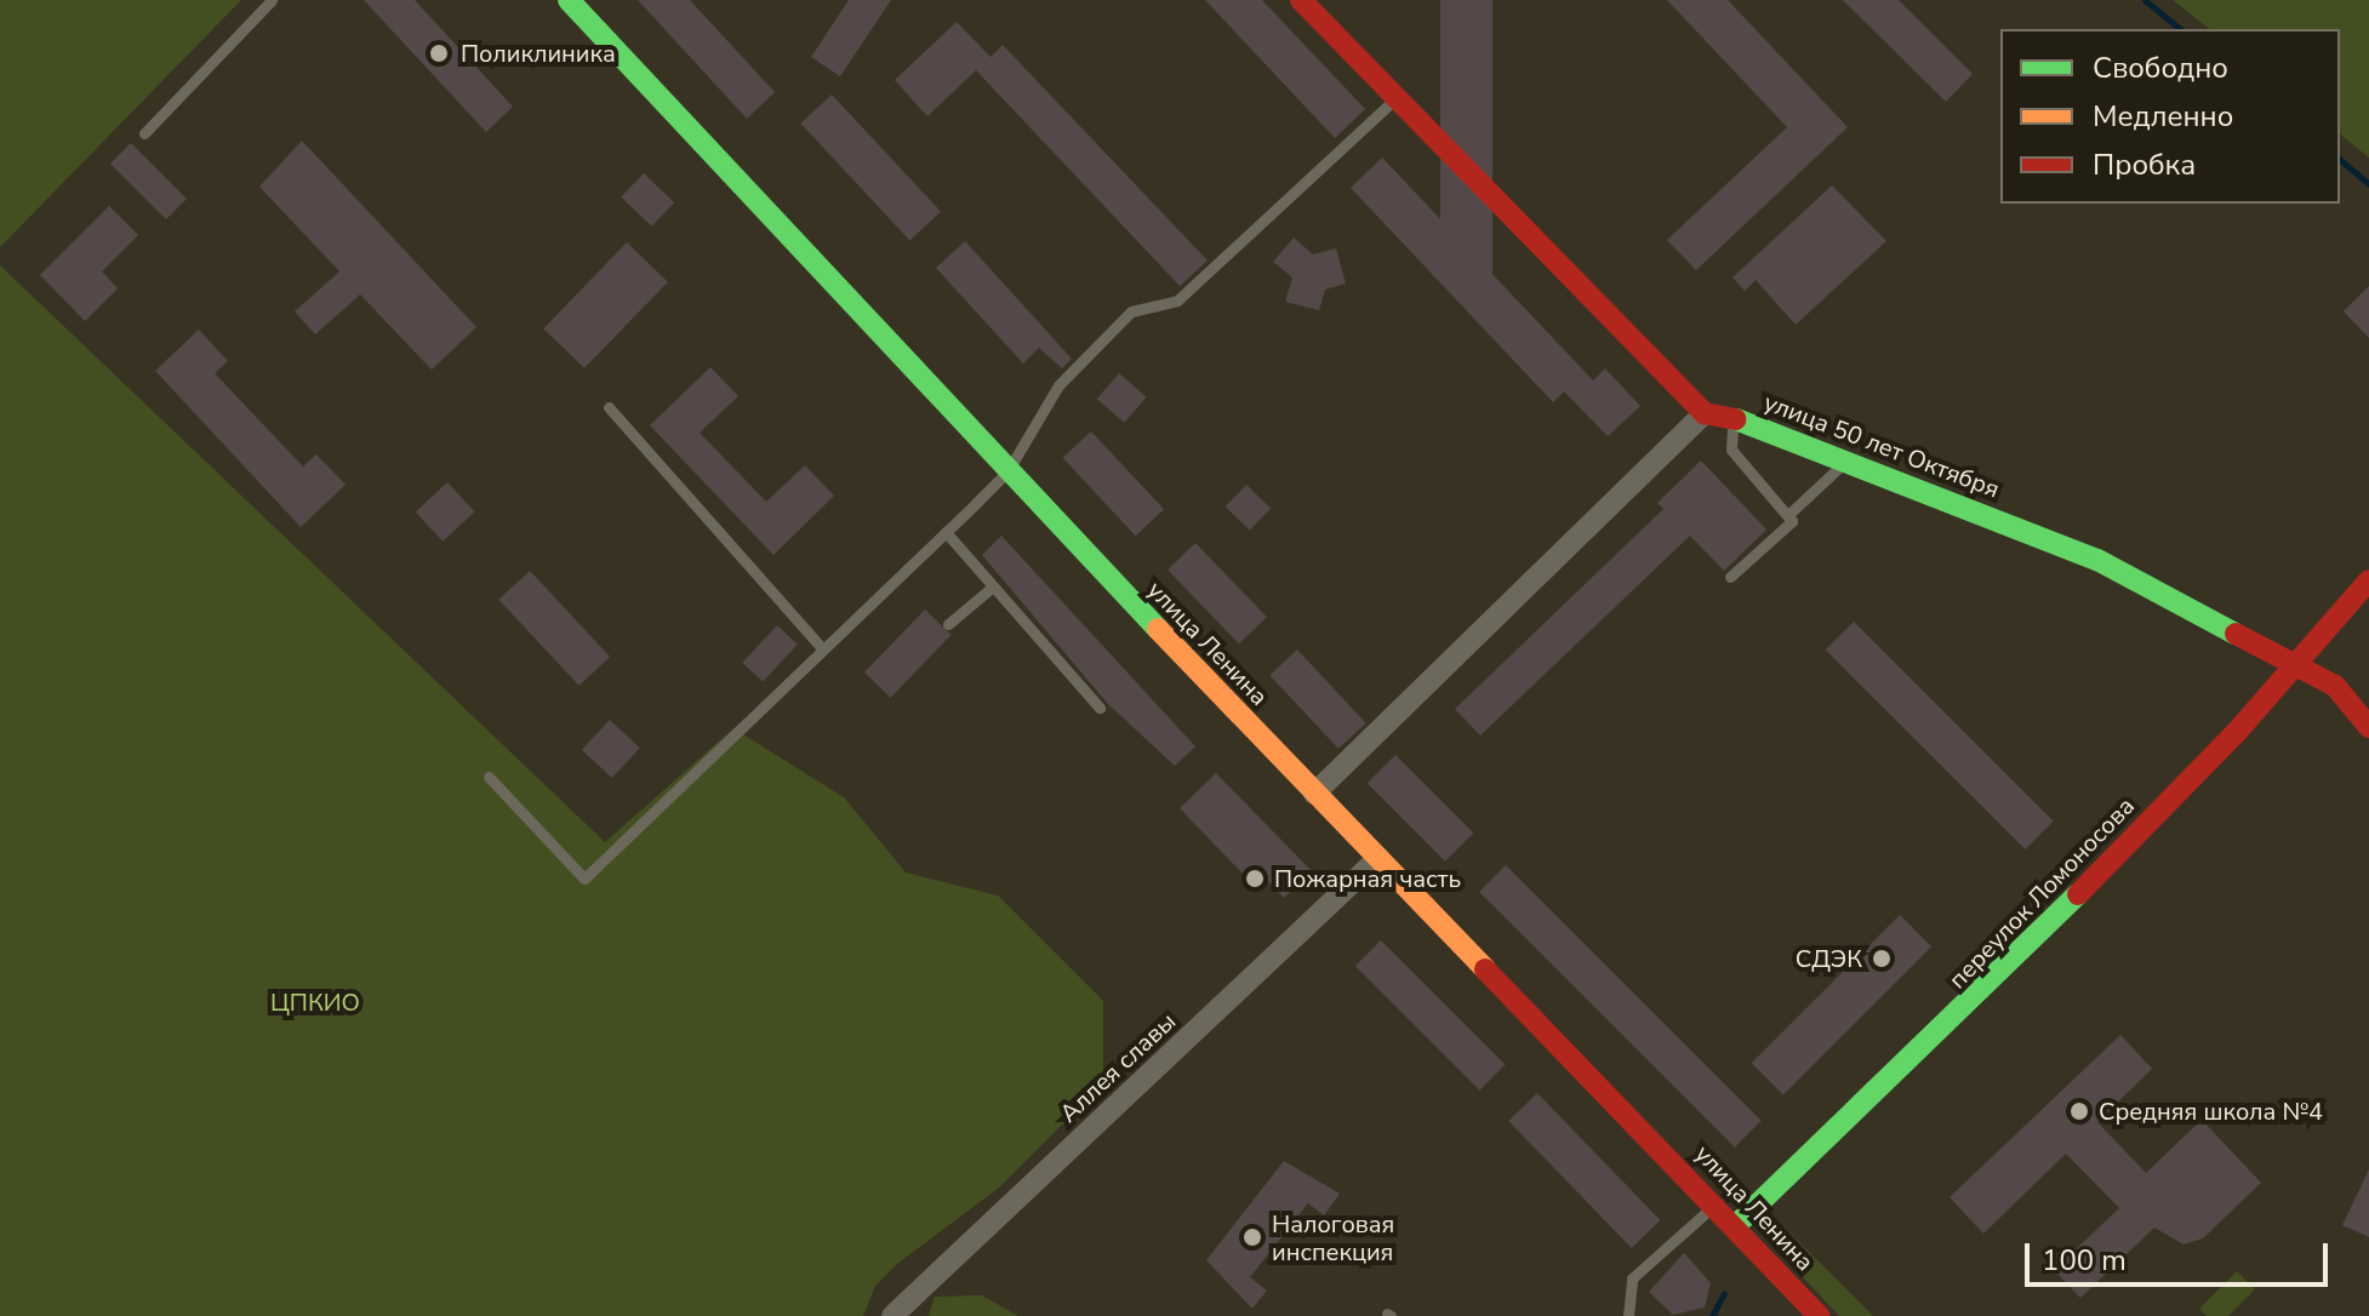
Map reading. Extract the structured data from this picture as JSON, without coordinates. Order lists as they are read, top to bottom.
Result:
{
  "streets": {
    "street": [
      "улица 50 лет Октября",
      "улица Ленина",
      "переулок Ломоносова",
      "Аллея славы"
    ]
  },
  "crossings": [
    ["улица 50 лет Октября", "переулок Ломоносова"],
    ["улица Ленина", "переулок Ломоносова"],
    ["улица Ленина", "Аллея славы"]
  ],
  "parks": ["ЦПКИО"],
  "places": [
    "Поликлиника",
    "Пожарная часть",
    "СДЭК",
    "Средняя школа №4",
    "Налоговая инспекция"
  ],
  "legend": ["Свободно", "Медленно", "Пробка"],
  "scale_bar": "100 m"
}
